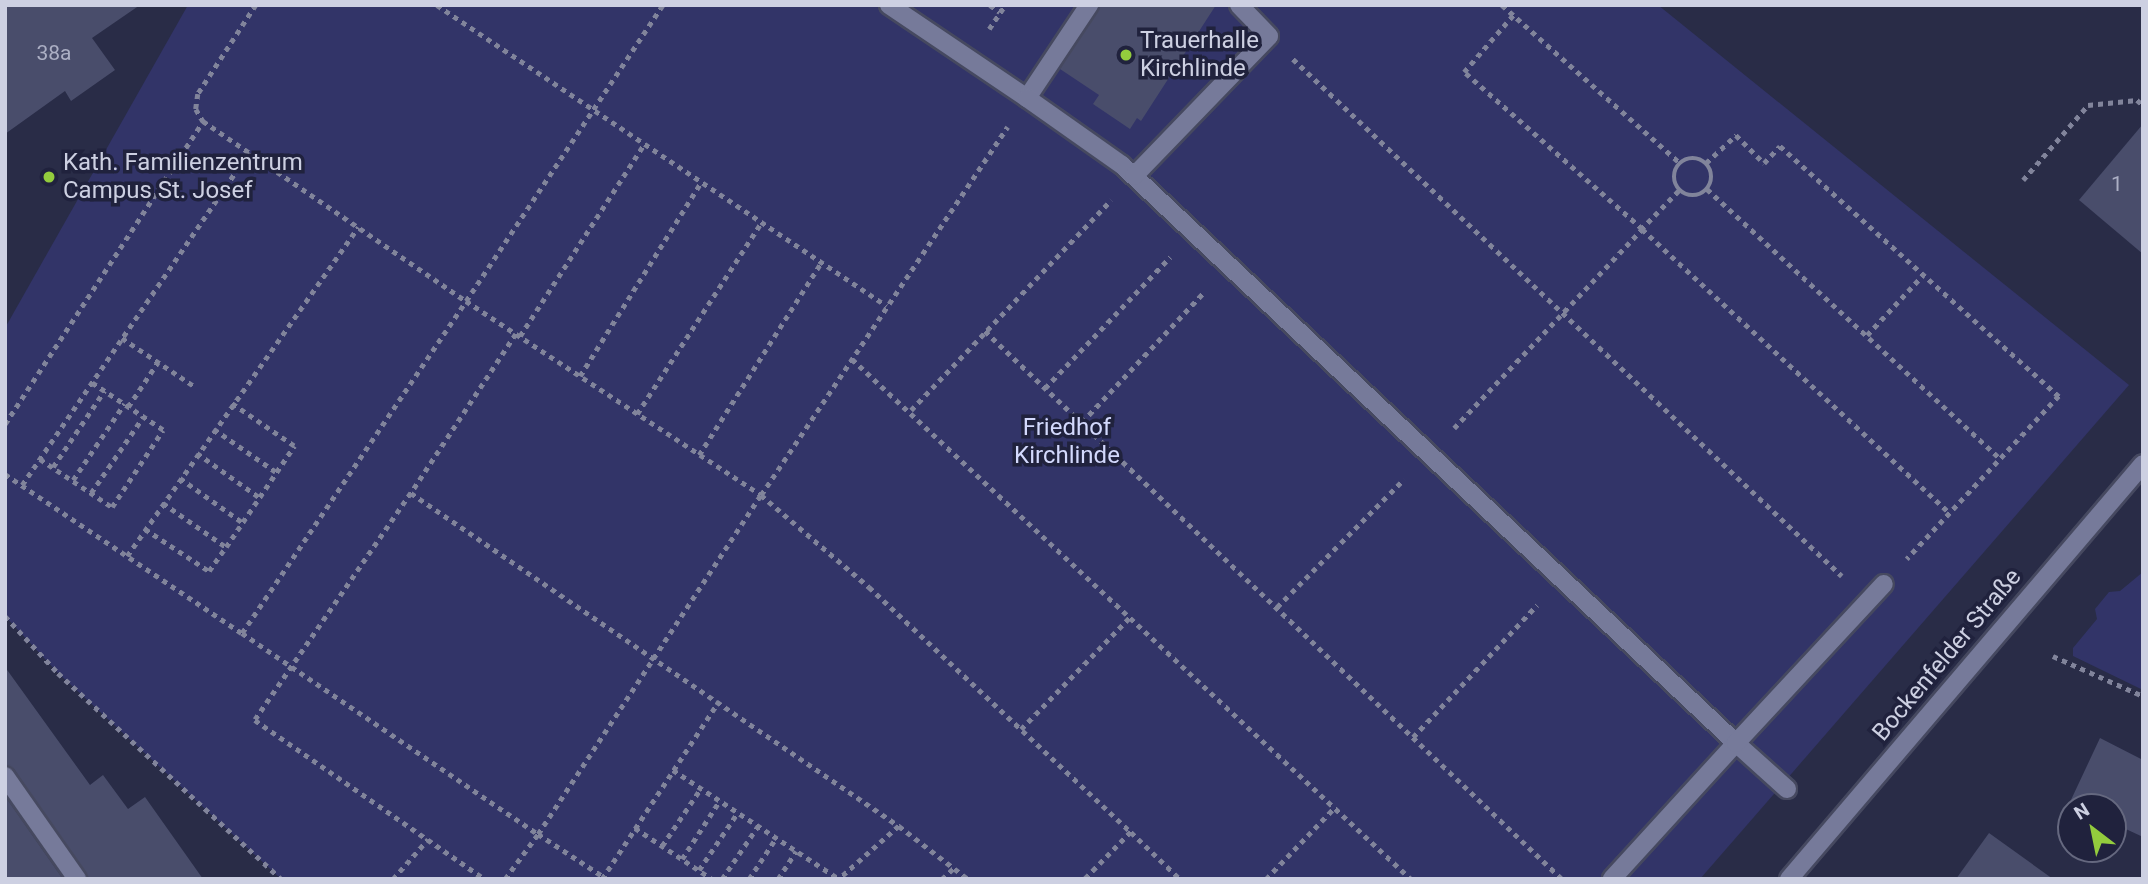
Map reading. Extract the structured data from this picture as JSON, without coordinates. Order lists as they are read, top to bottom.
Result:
{
  "streets": {
    "main road": ["Bockenfelder Straße"]
  },
  "parks": ["Friedhof Kirchlinde"],
  "places": ["Trauerhalle Kirchlinde", "Kath. Familienzentrum Campus St. Josef"],
  "house_numbers": ["38a", "1"],
  "north": "top left"
}
